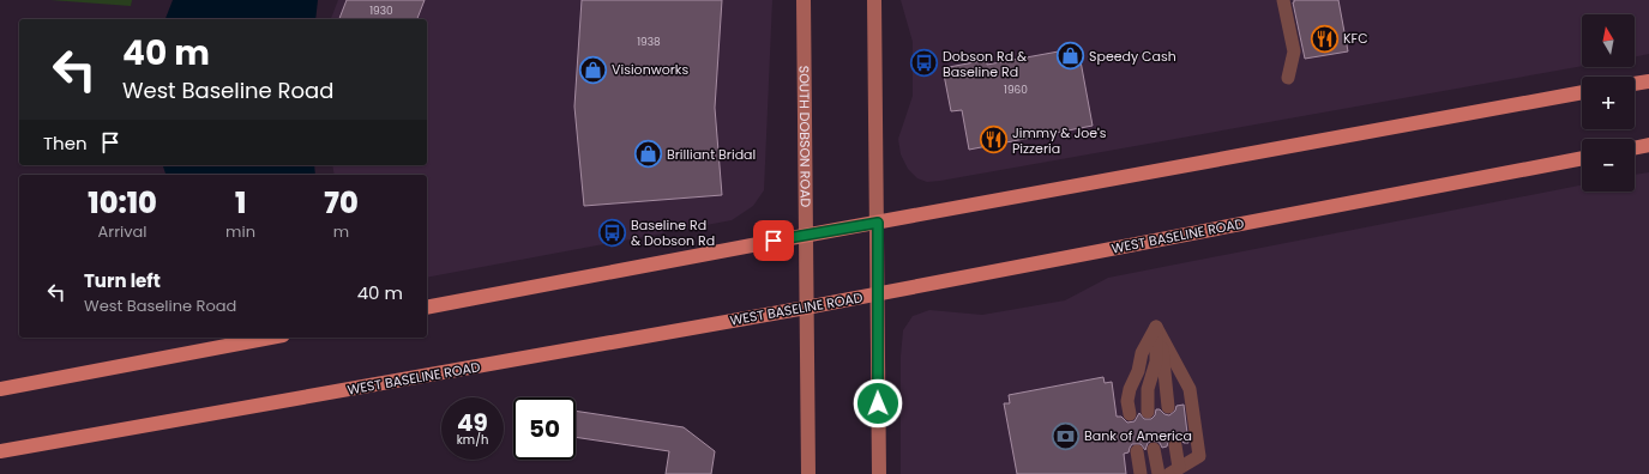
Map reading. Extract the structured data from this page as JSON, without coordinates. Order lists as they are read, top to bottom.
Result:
{
  "streets": {
    "main road": ["SOUTH DOBSON ROAD", "WEST BASELINE ROAD"]
  },
  "crossings": [
    ["SOUTH DOBSON ROAD", "WEST BASELINE ROAD"]
  ],
  "places": {
    "restaurant": ["KFC", "Jimmy & Joe's Pizzeria"],
    "shop": ["Speedy Cash", "Visionworks", "Brilliant Bridal"],
    "bus stop": ["Dobson Rd & Baseline Rd", "Baseline Rd & Dobson Rd"],
    "bank": ["Bank of America"]
  },
  "house_numbers": ["1930", "1938", "1960"],
  "north": "top",
  "page": {
    "map_buttons": ["+", "−"],
    "turn": ["40 m", "West Baseline Road"],
    "then": "Then",
    "eta": [
      "10:10",
      "Arrival",
      "1",
      "min",
      "70",
      "m"
    ],
    "list": [
      {
        "name": "Turn left",
        "note": "West Baseline Road",
        "value": "40 m"
      }
    ],
    "speed": "49 km/h",
    "limit": "50"
  }
}
